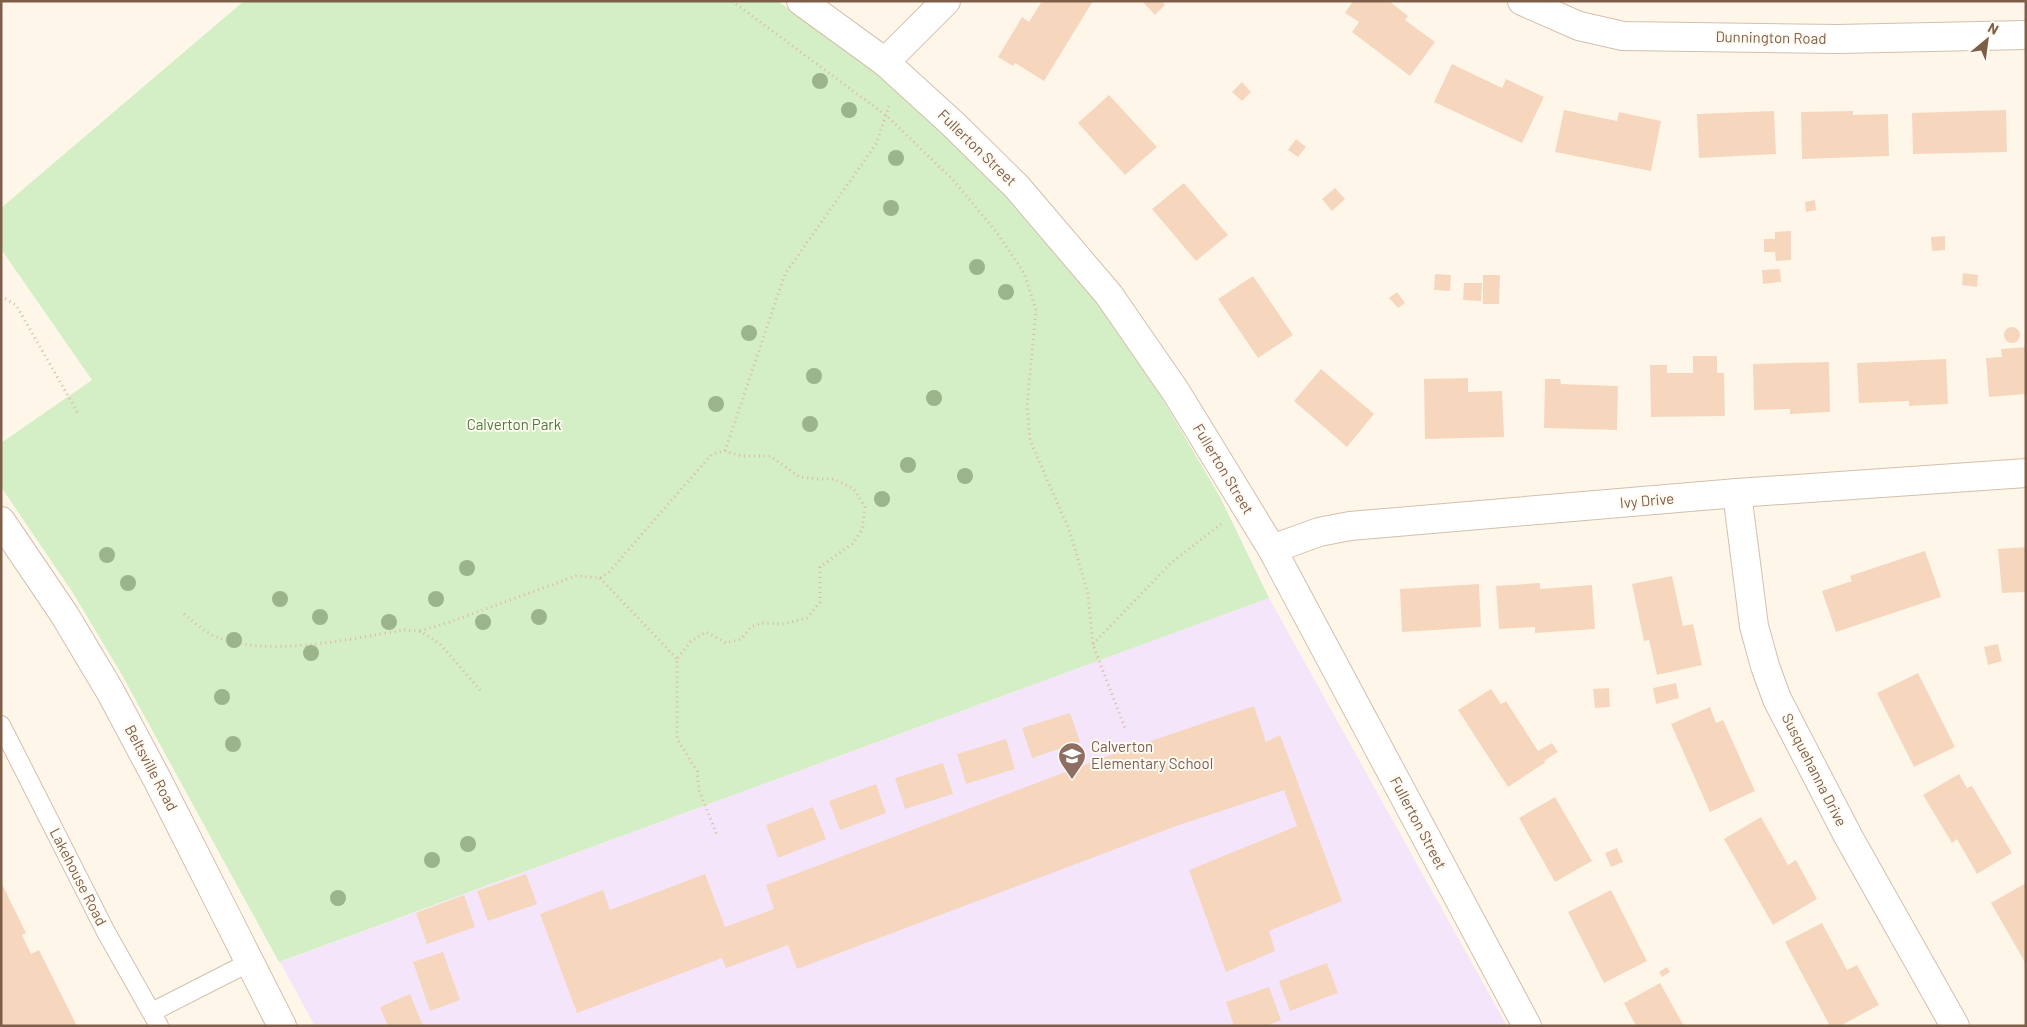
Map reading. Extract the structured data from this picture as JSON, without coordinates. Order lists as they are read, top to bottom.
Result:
{
  "streets": {
    "street": [
      "Dunnington Road",
      "Fullerton Street",
      "Ivy Drive",
      "Beltsville Road",
      "Susquehanna Drive"
    ],
    "lane": ["Lakehouse Road"]
  },
  "crossings": [
    ["Fullerton Street", "Ivy Drive"],
    ["Ivy Drive", "Susquehanna Drive"]
  ],
  "parks": ["Calverton Park"],
  "places": {
    "school or university": ["Calverton Elementary School"]
  },
  "north": "top right"
}
